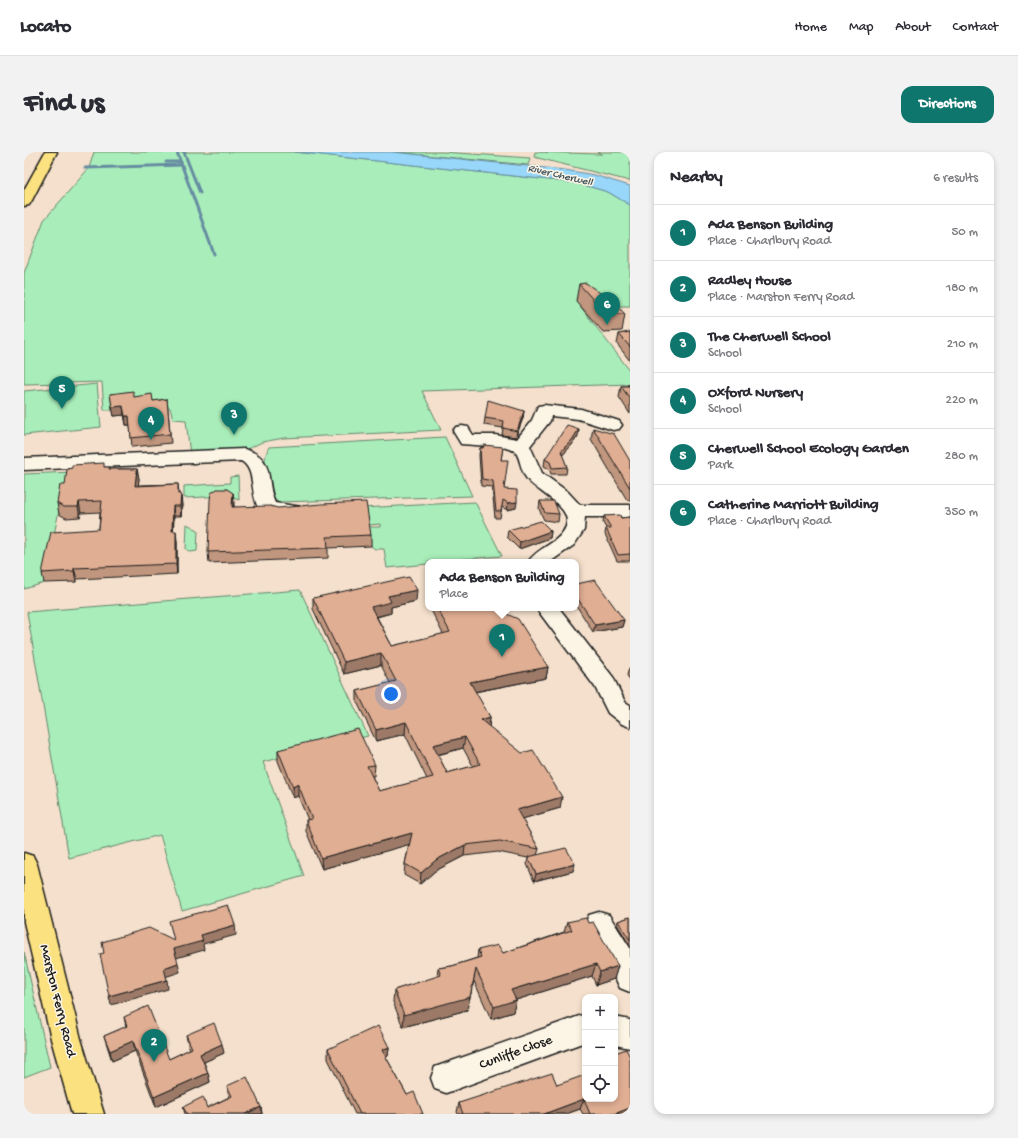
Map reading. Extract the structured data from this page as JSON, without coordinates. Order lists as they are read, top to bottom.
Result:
{
  "streets": {
    "main road": ["Marston Ferry Road"],
    "street": ["Cunliffe Close"]
  },
  "water": ["River Cherwell"],
  "page": {
    "header": "Locato",
    "nav": [
      "Home",
      "Map",
      "About",
      "Contact"
    ],
    "buttons": "Directions",
    "title": "Find us",
    "heading": ["Nearby", "6 results"],
    "list": [
      {
        "mark": "1",
        "name": "Ada Benson Building",
        "note": "Place · Charlbury Road",
        "value": "50 m"
      },
      {
        "mark": "2",
        "name": "Radley House",
        "note": "Place · Marston Ferry Road",
        "value": "180 m"
      },
      {
        "mark": "3",
        "name": "The Cherwell School",
        "note": "School",
        "value": "210 m"
      },
      {
        "mark": "4",
        "name": "Oxford Nursery",
        "note": "School",
        "value": "220 m"
      },
      {
        "mark": "5",
        "name": "Cherwell School Ecology Garden",
        "note": "Park",
        "value": "280 m"
      },
      {
        "mark": "6",
        "name": "Catherine Marriott Building",
        "note": "Place · Charlbury Road",
        "value": "350 m"
      }
    ],
    "pins": [
      "6",
      "5",
      "3",
      "4",
      "1",
      "2"
    ],
    "popup": ["Ada Benson Building", "Place"],
    "map_buttons": ["+", "−"]
  }
}
